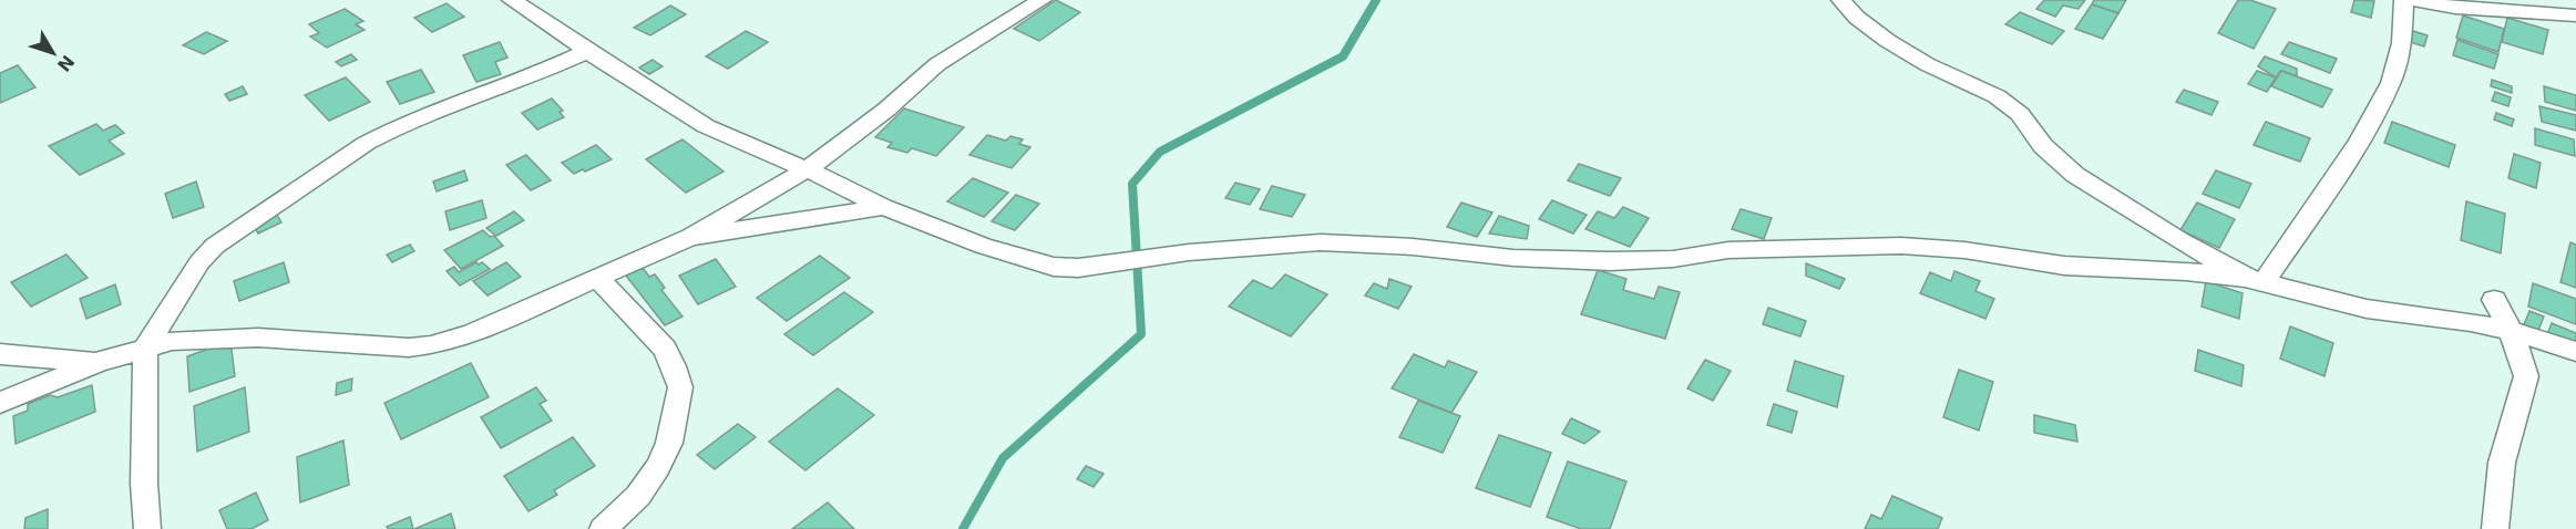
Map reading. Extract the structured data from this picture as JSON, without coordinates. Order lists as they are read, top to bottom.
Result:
{
  "north": "bottom right"
}
